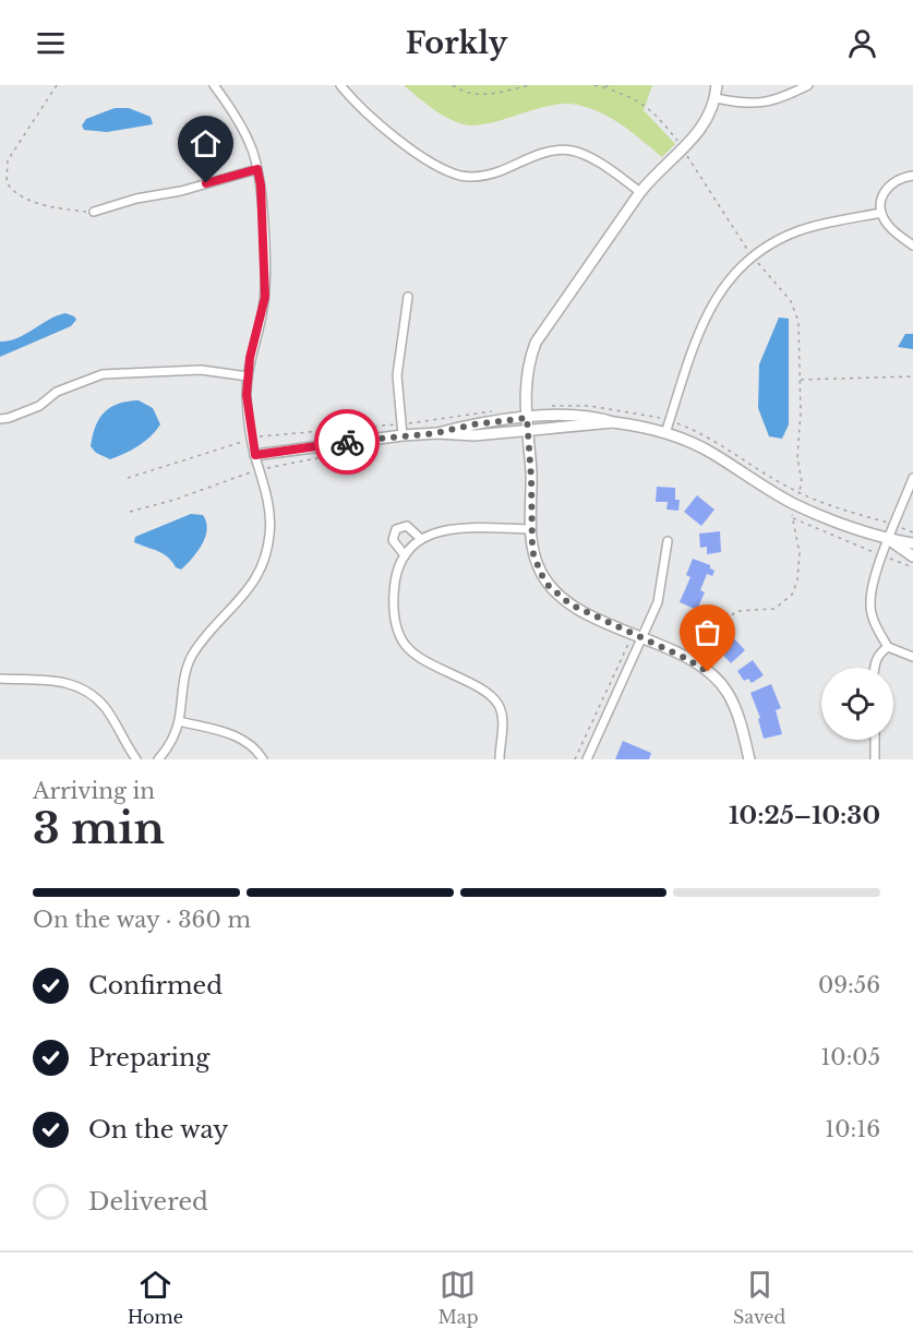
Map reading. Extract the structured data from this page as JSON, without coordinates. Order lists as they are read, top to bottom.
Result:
{
  "page": {
    "header": "Forkly",
    "heading": ["3 min", "Arriving in", "10:25–10:30"],
    "bar": "On the way · 360 m",
    "list": [
      ["Confirmed", "09:56"],
      ["Preparing", "10:05"],
      ["On the way", "10:16"],
      "Delivered"
    ],
    "tabs": ["Home", "Map", "Saved"]
  }
}
